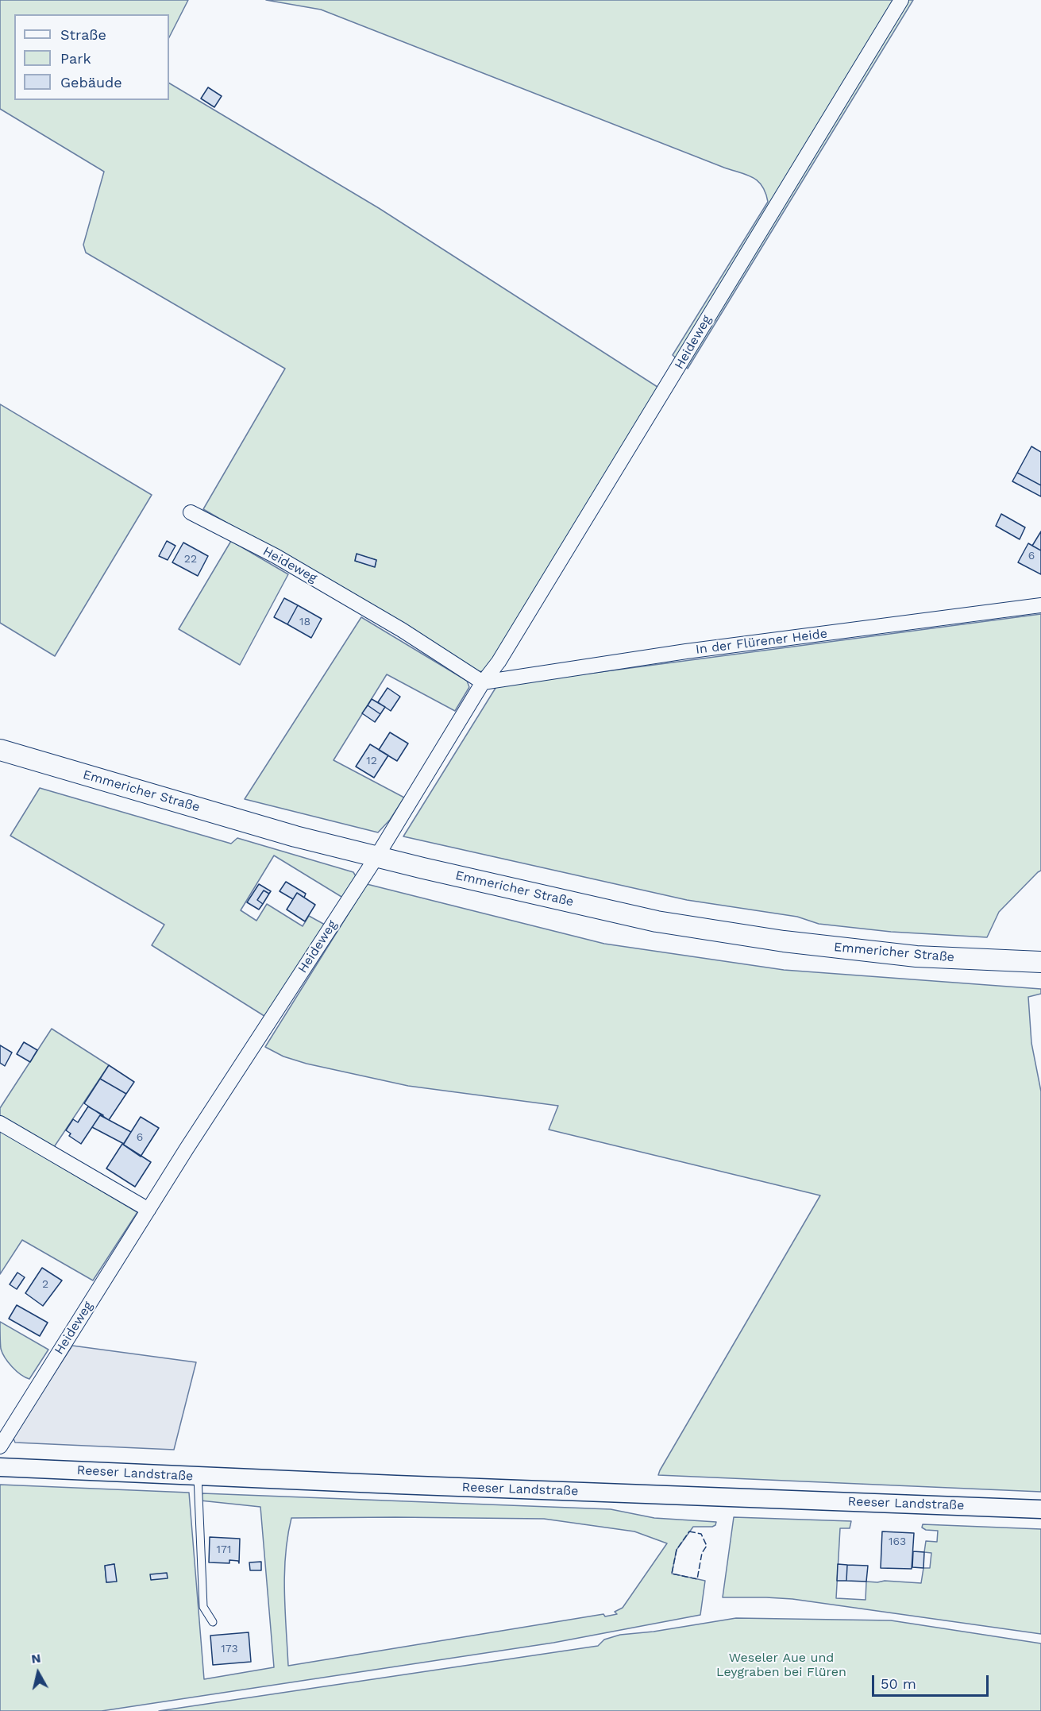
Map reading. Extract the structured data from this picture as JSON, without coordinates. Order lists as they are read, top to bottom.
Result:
{
  "streets": {
    "main road": ["Emmericher Straße"],
    "street": ["Heideweg", "In der Flürener Heide", "Reeser Landstraße"]
  },
  "crossings": [
    ["Heideweg", "In der Flürener Heide"],
    ["Heideweg", "Emmericher Straße"]
  ],
  "parks": ["Weseler Aue und Leygraben bei Flüren"],
  "house_numbers": [
    "6",
    "22",
    "18",
    "12",
    "6",
    "2",
    "163",
    "171",
    "173"
  ],
  "legend": ["Straße", "Park", "Gebäude"],
  "scale_bar": "50 m",
  "north": "top"
}
